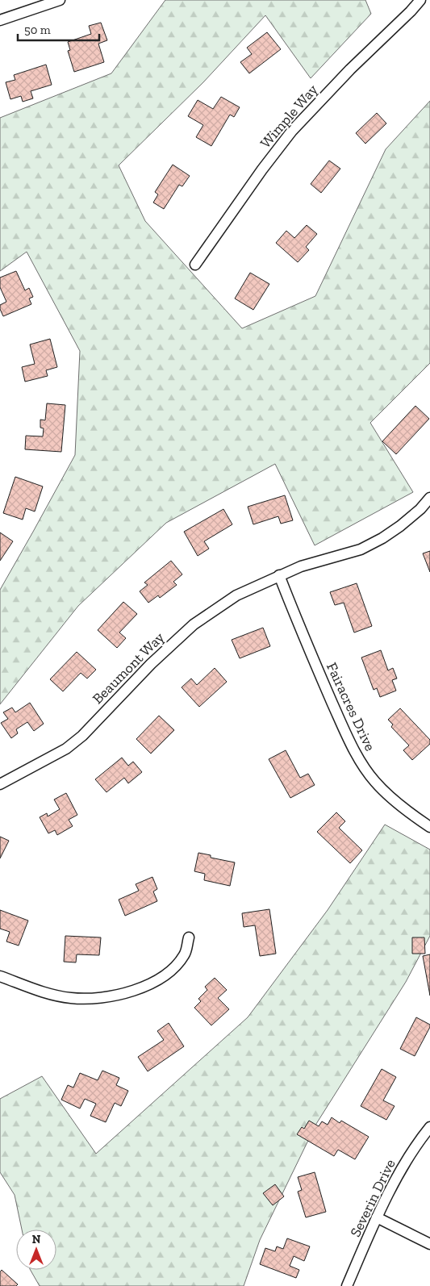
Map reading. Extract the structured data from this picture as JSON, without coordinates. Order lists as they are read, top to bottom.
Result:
{
  "streets": {
    "street": [
      "Wimple Way",
      "Beaumont Way",
      "Fairacres Drive",
      "Severin Drive"
    ]
  },
  "crossings": [
    ["Beaumont Way", "Fairacres Drive"]
  ],
  "scale_bar": "50 m",
  "north": "top"
}
